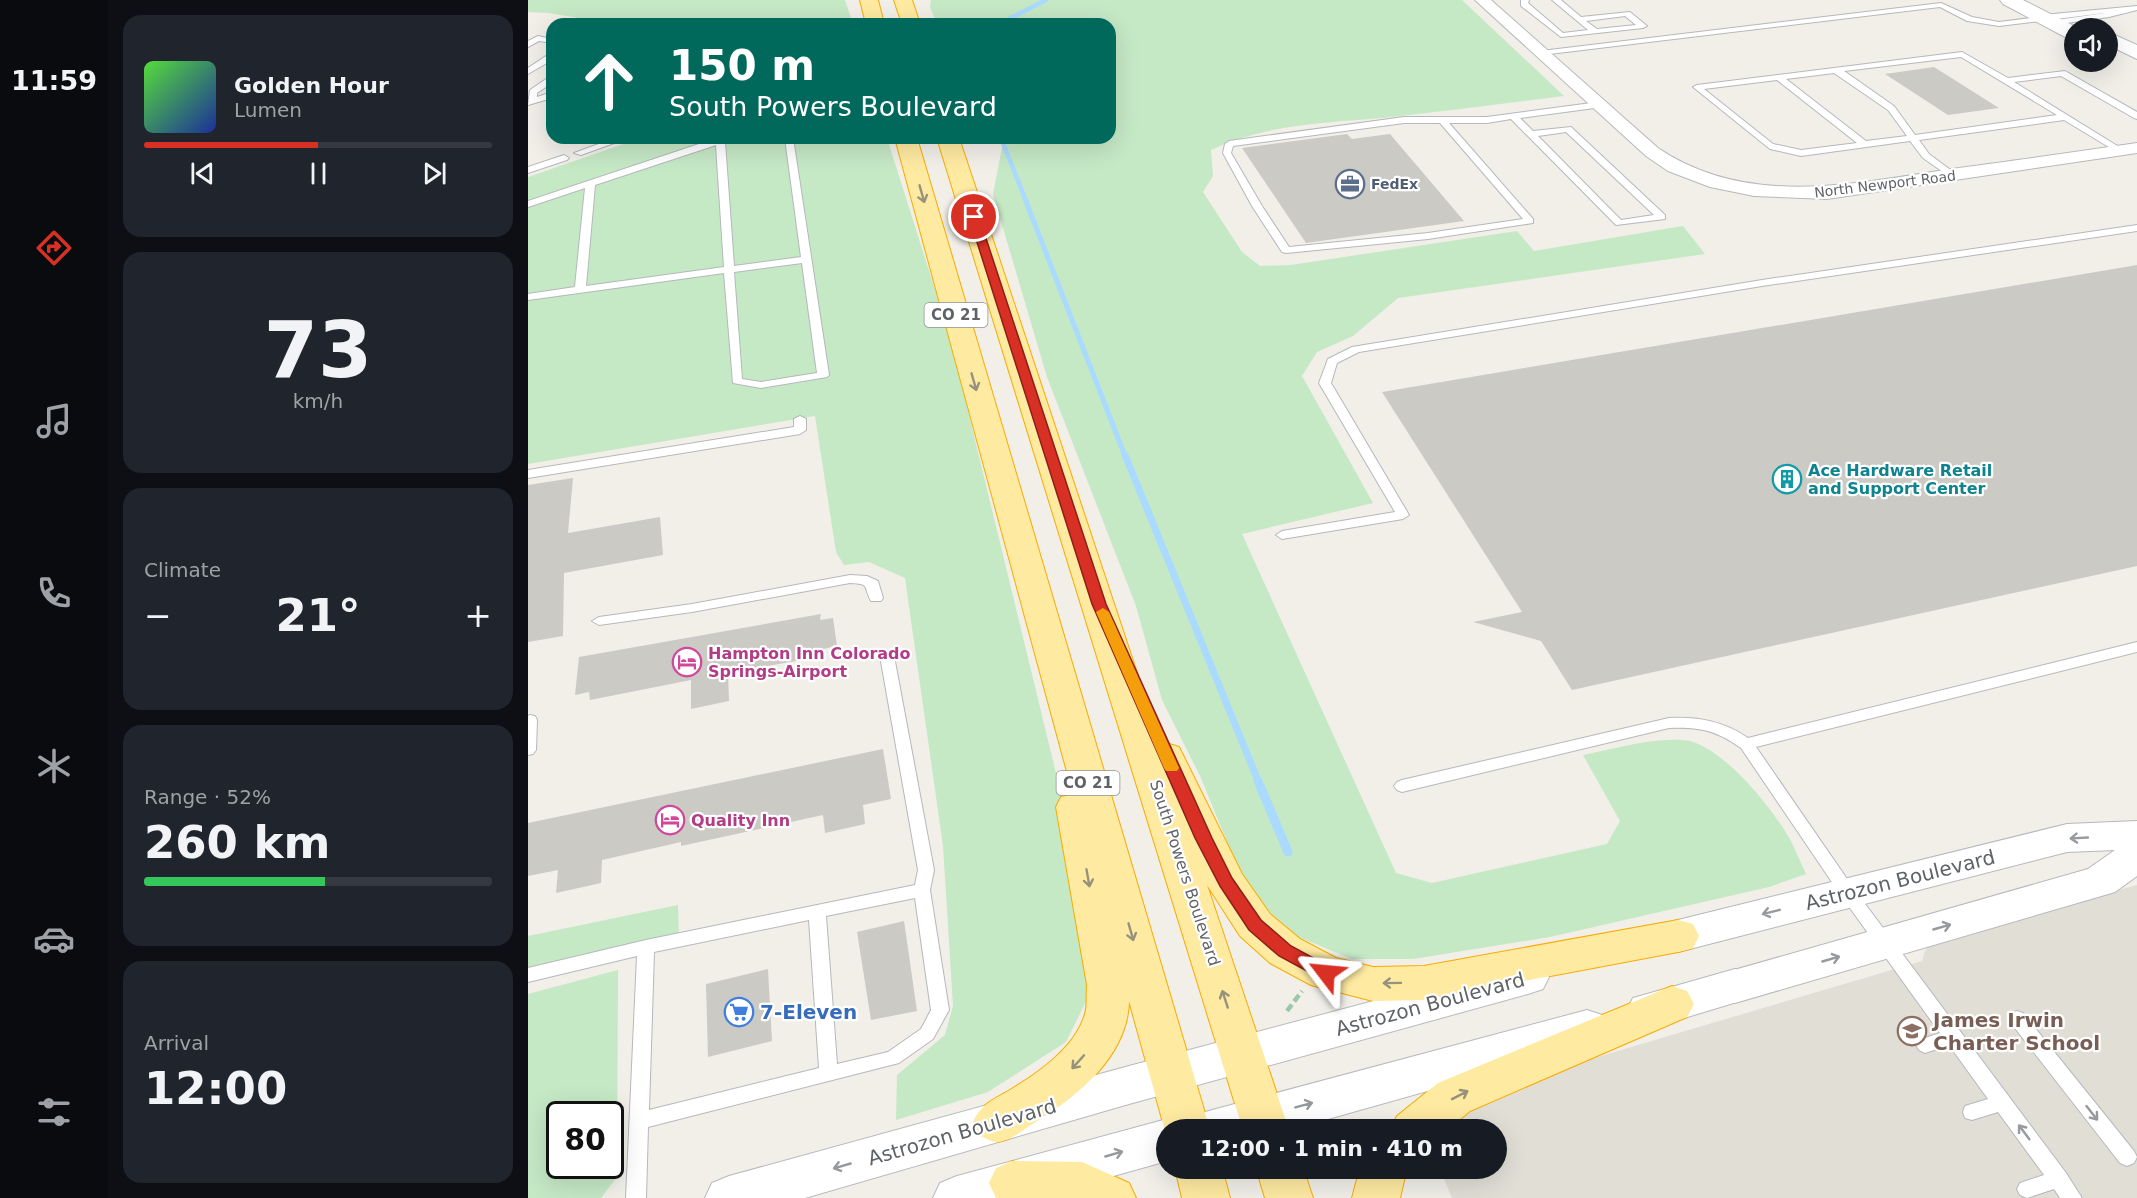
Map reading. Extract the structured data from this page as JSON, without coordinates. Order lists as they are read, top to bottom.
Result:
{
  "streets": {
    "highway": ["CO 21", "South Powers Boulevard"],
    "main road": ["Astrozon Boulevard"],
    "street": ["North Newport Road"]
  },
  "crossings": [
    ["CO 21", "Astrozon Boulevard"],
    ["South Powers Boulevard", "Astrozon Boulevard"]
  ],
  "places": {
    "office": ["FedEx"],
    "building": ["Ace Hardware Retail and Support Center"],
    "hotel": ["Hampton Inn Colorado Springs-Airport", "Quality Inn"],
    "supermarket": ["7-Eleven"],
    "school or university": ["James Irwin Charter School"]
  },
  "page": {
    "tabs": "11:59",
    "turn": ["150 m", "South Powers Boulevard"],
    "song": ["Golden Hour", "Lumen"],
    "tile": [
      ["73", "km/h"],
      "Climate",
      ["Range · 52%", "260 km"],
      ["Arrival", "12:00"]
    ],
    "heat": ["−", "21°", "+"],
    "limit": "80",
    "trip": "12:00 · 1 min · 410 m"
  }
}
